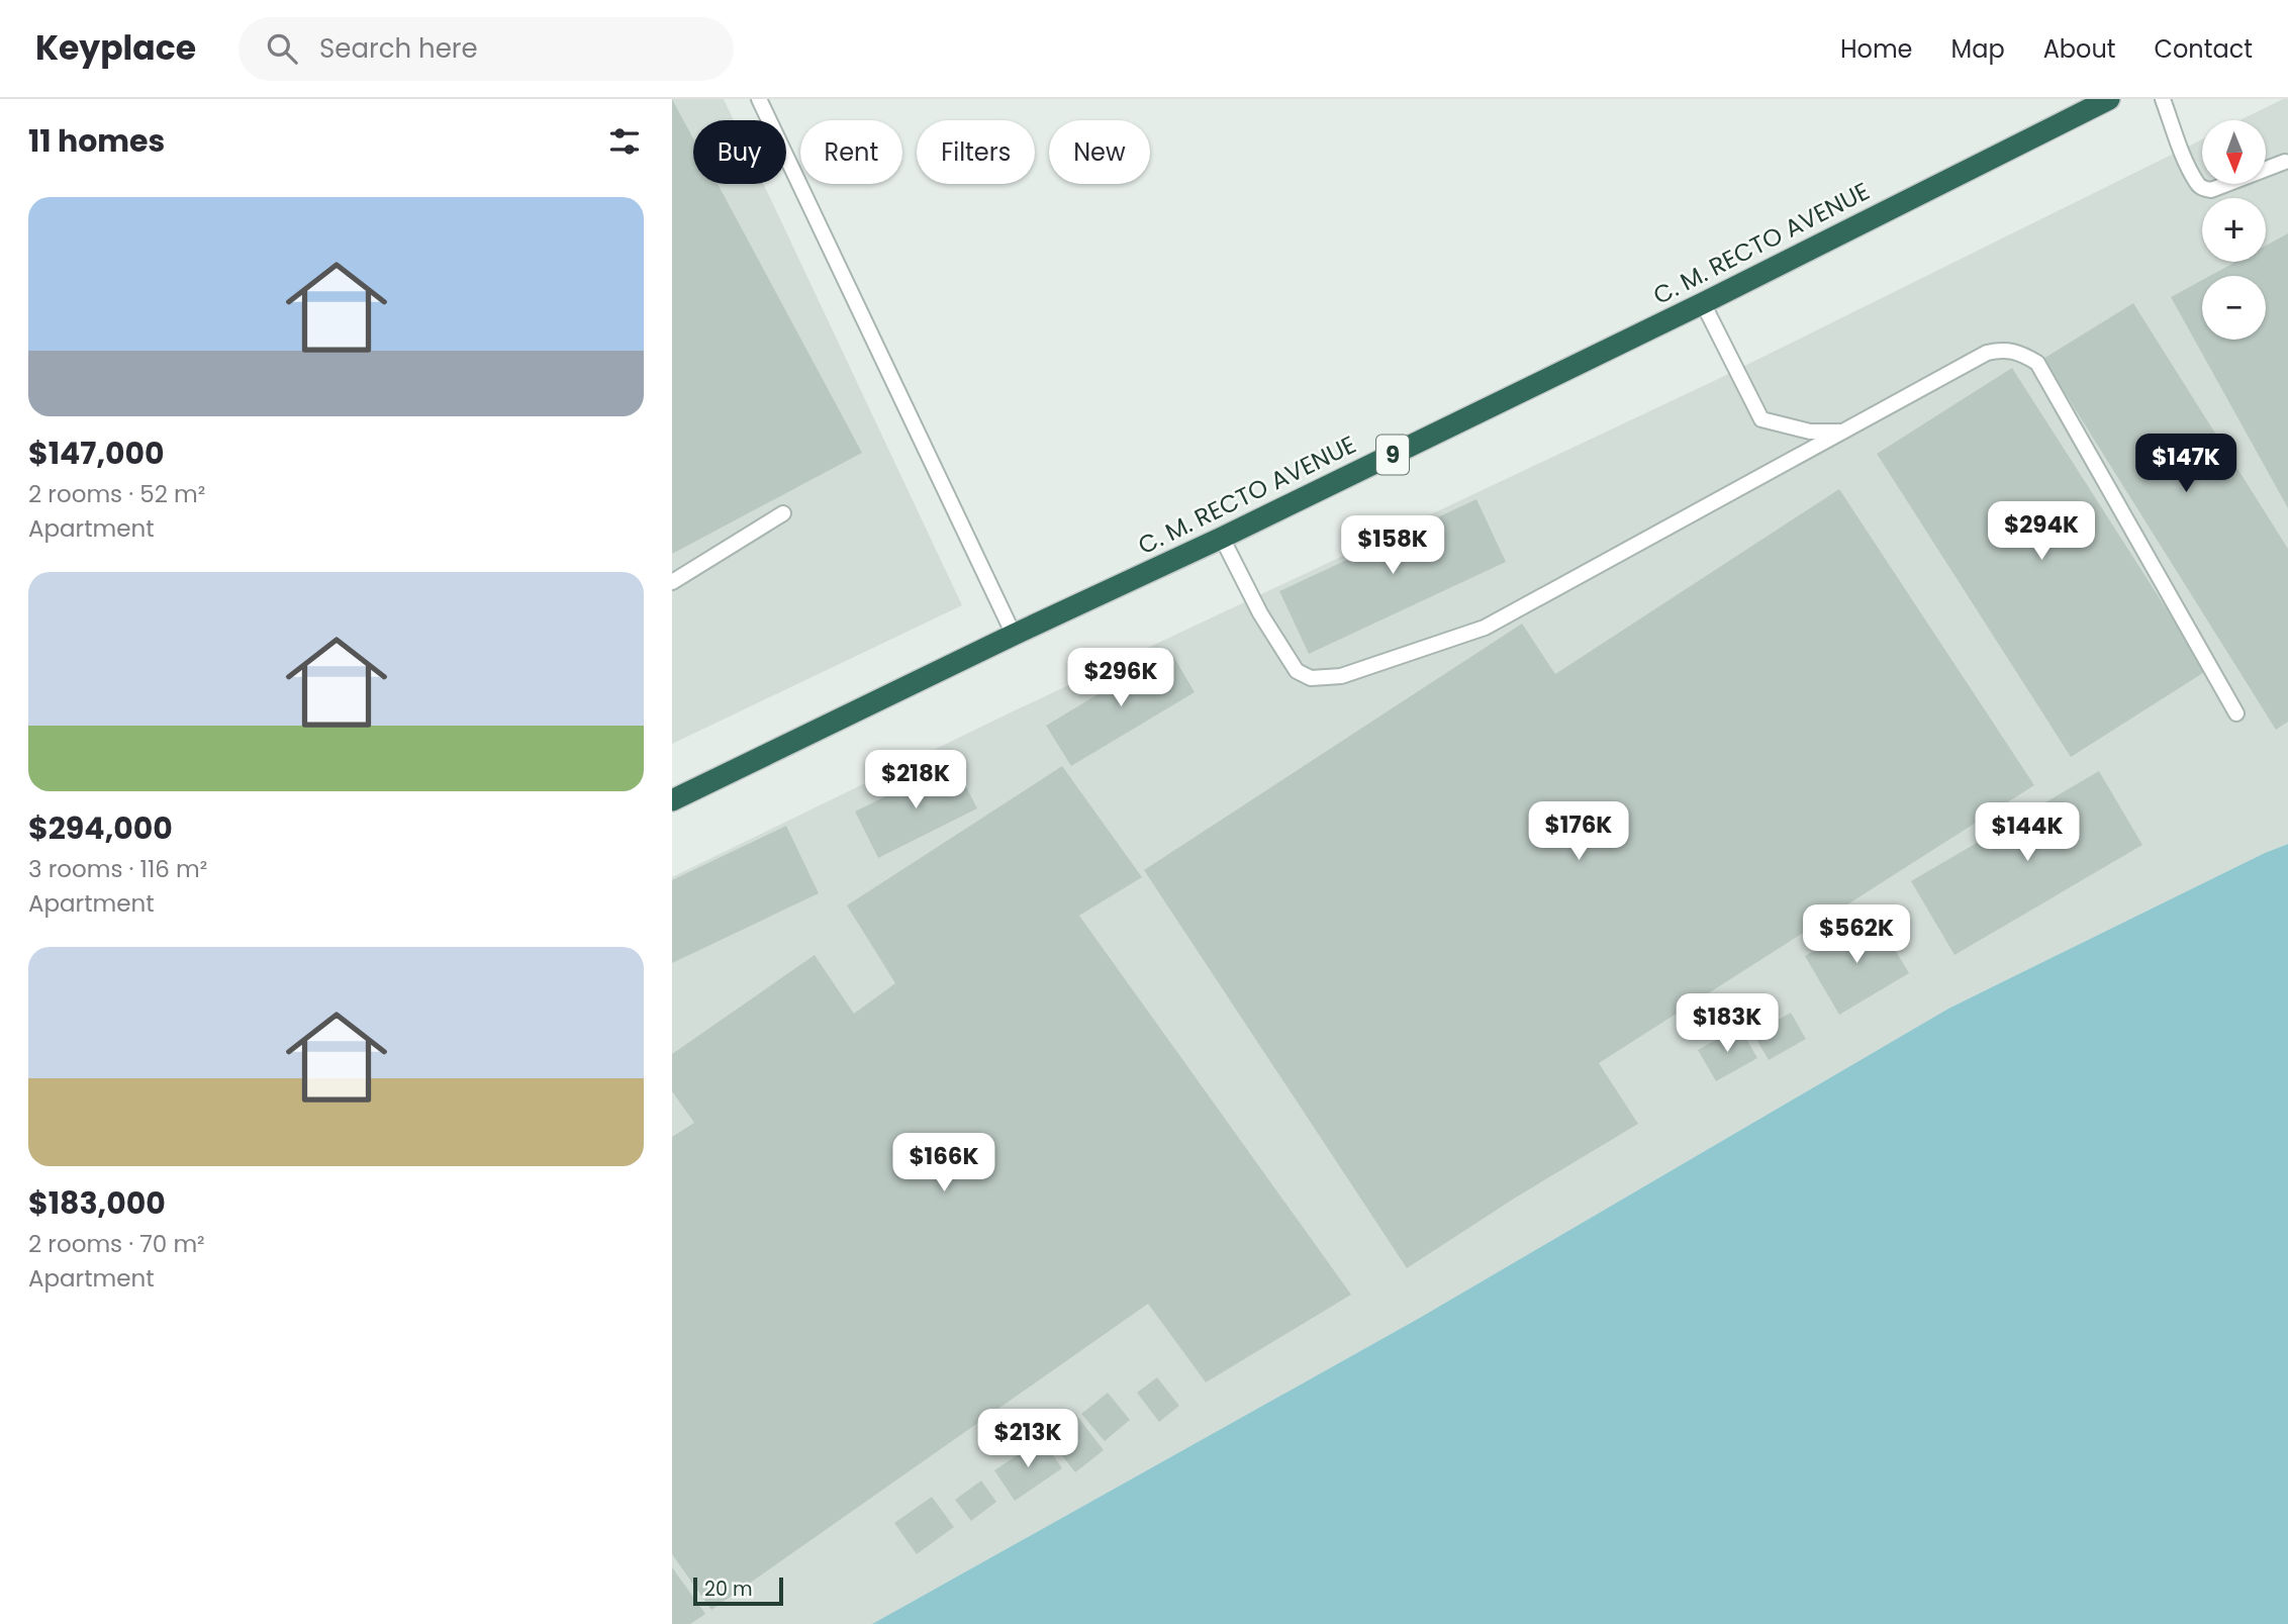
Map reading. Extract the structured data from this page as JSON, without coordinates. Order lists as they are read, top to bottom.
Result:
{
  "streets": {
    "highway": ["C. M. RECTO AVENUE", "9"]
  },
  "scale_bar": "20 m",
  "north": "bottom",
  "page": {
    "header": "Keyplace",
    "search": "Search here",
    "nav": [
      "Home",
      "Map",
      "About",
      "Contact"
    ],
    "heading": "11 homes",
    "map_buttons": ["+", "−"],
    "chip": [
      "Buy",
      "Rent",
      "Filters",
      "New"
    ],
    "list": [
      {
        "name": "$147,000",
        "note": "2 rooms · 52 m² · Apartment"
      },
      {
        "name": "$294,000",
        "note": "3 rooms · 116 m² · Apartment"
      },
      {
        "name": "$183,000",
        "note": "2 rooms · 70 m² · Apartment"
      }
    ],
    "price": [
      "$147K",
      "$294K",
      "$158K",
      "$296K",
      "$218K",
      "$176K",
      "$144K",
      "$562K",
      "$183K",
      "$166K",
      "$213K"
    ],
    "scale": "20 m"
  }
}
